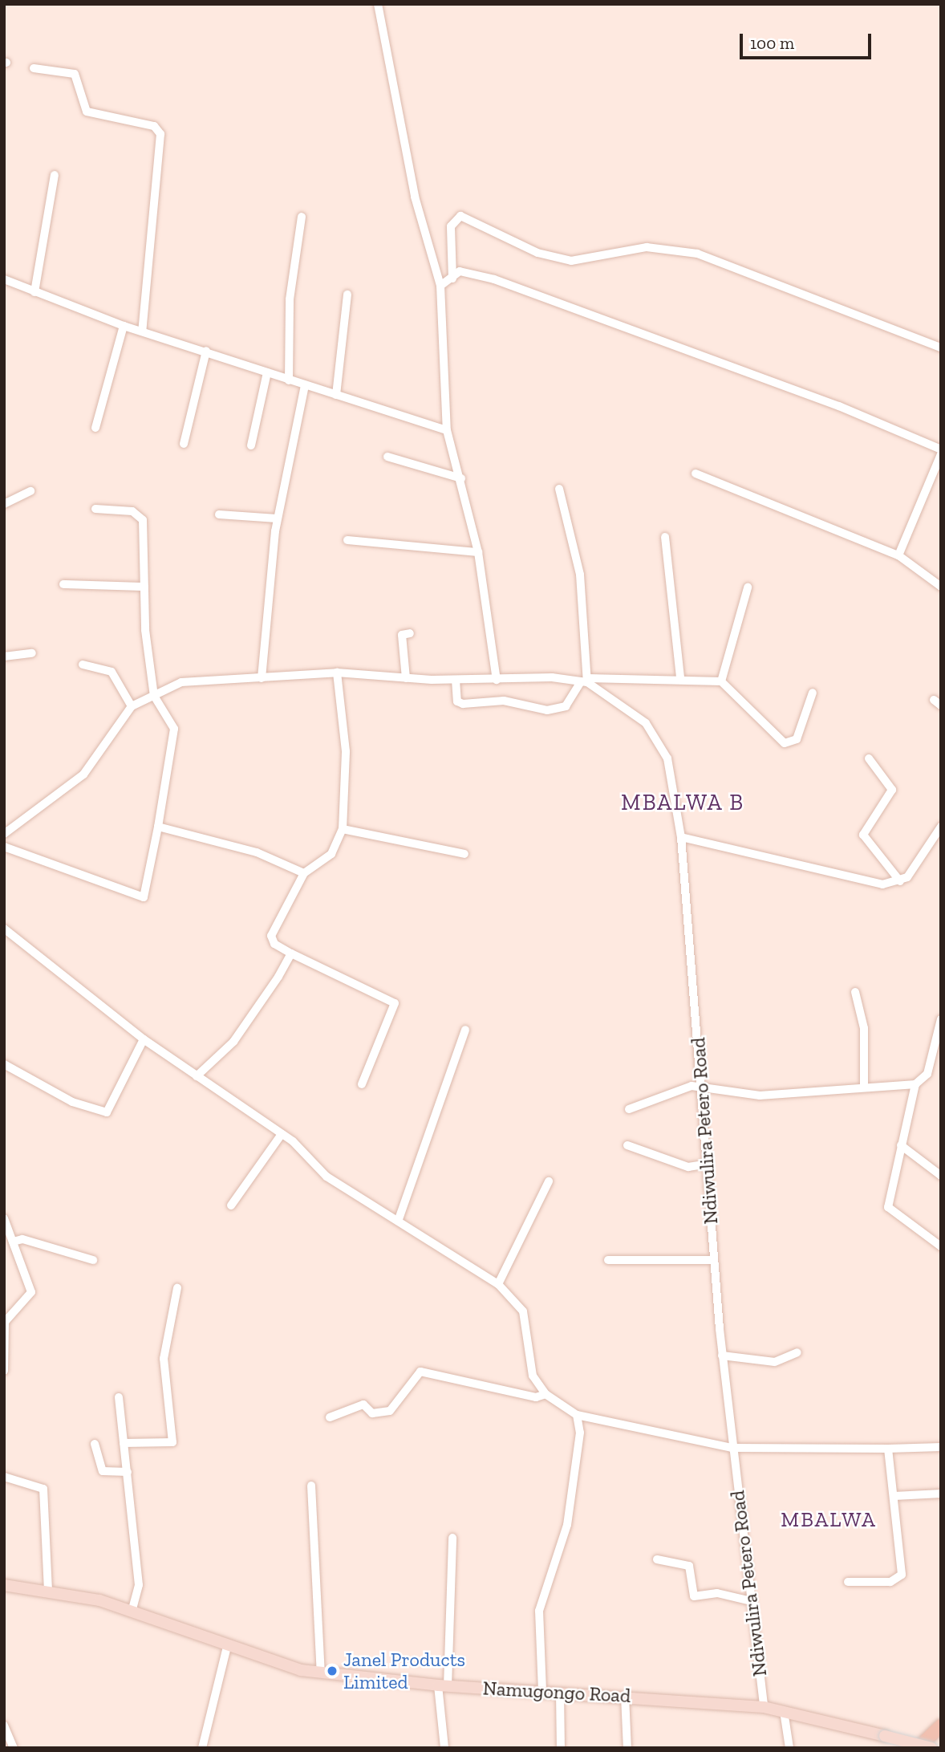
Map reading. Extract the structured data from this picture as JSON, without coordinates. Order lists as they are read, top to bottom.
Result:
{
  "streets": {
    "main road": ["Namugongo Road"],
    "street": ["Ndiwulira Petero Road"]
  },
  "crossings": [
    ["Ndiwulira Petero Road", "Namugongo Road"]
  ],
  "districts": ["MBALWA B", "MBALWA"],
  "places": ["Janel Products Limited"],
  "scale_bar": "100 m"
}
